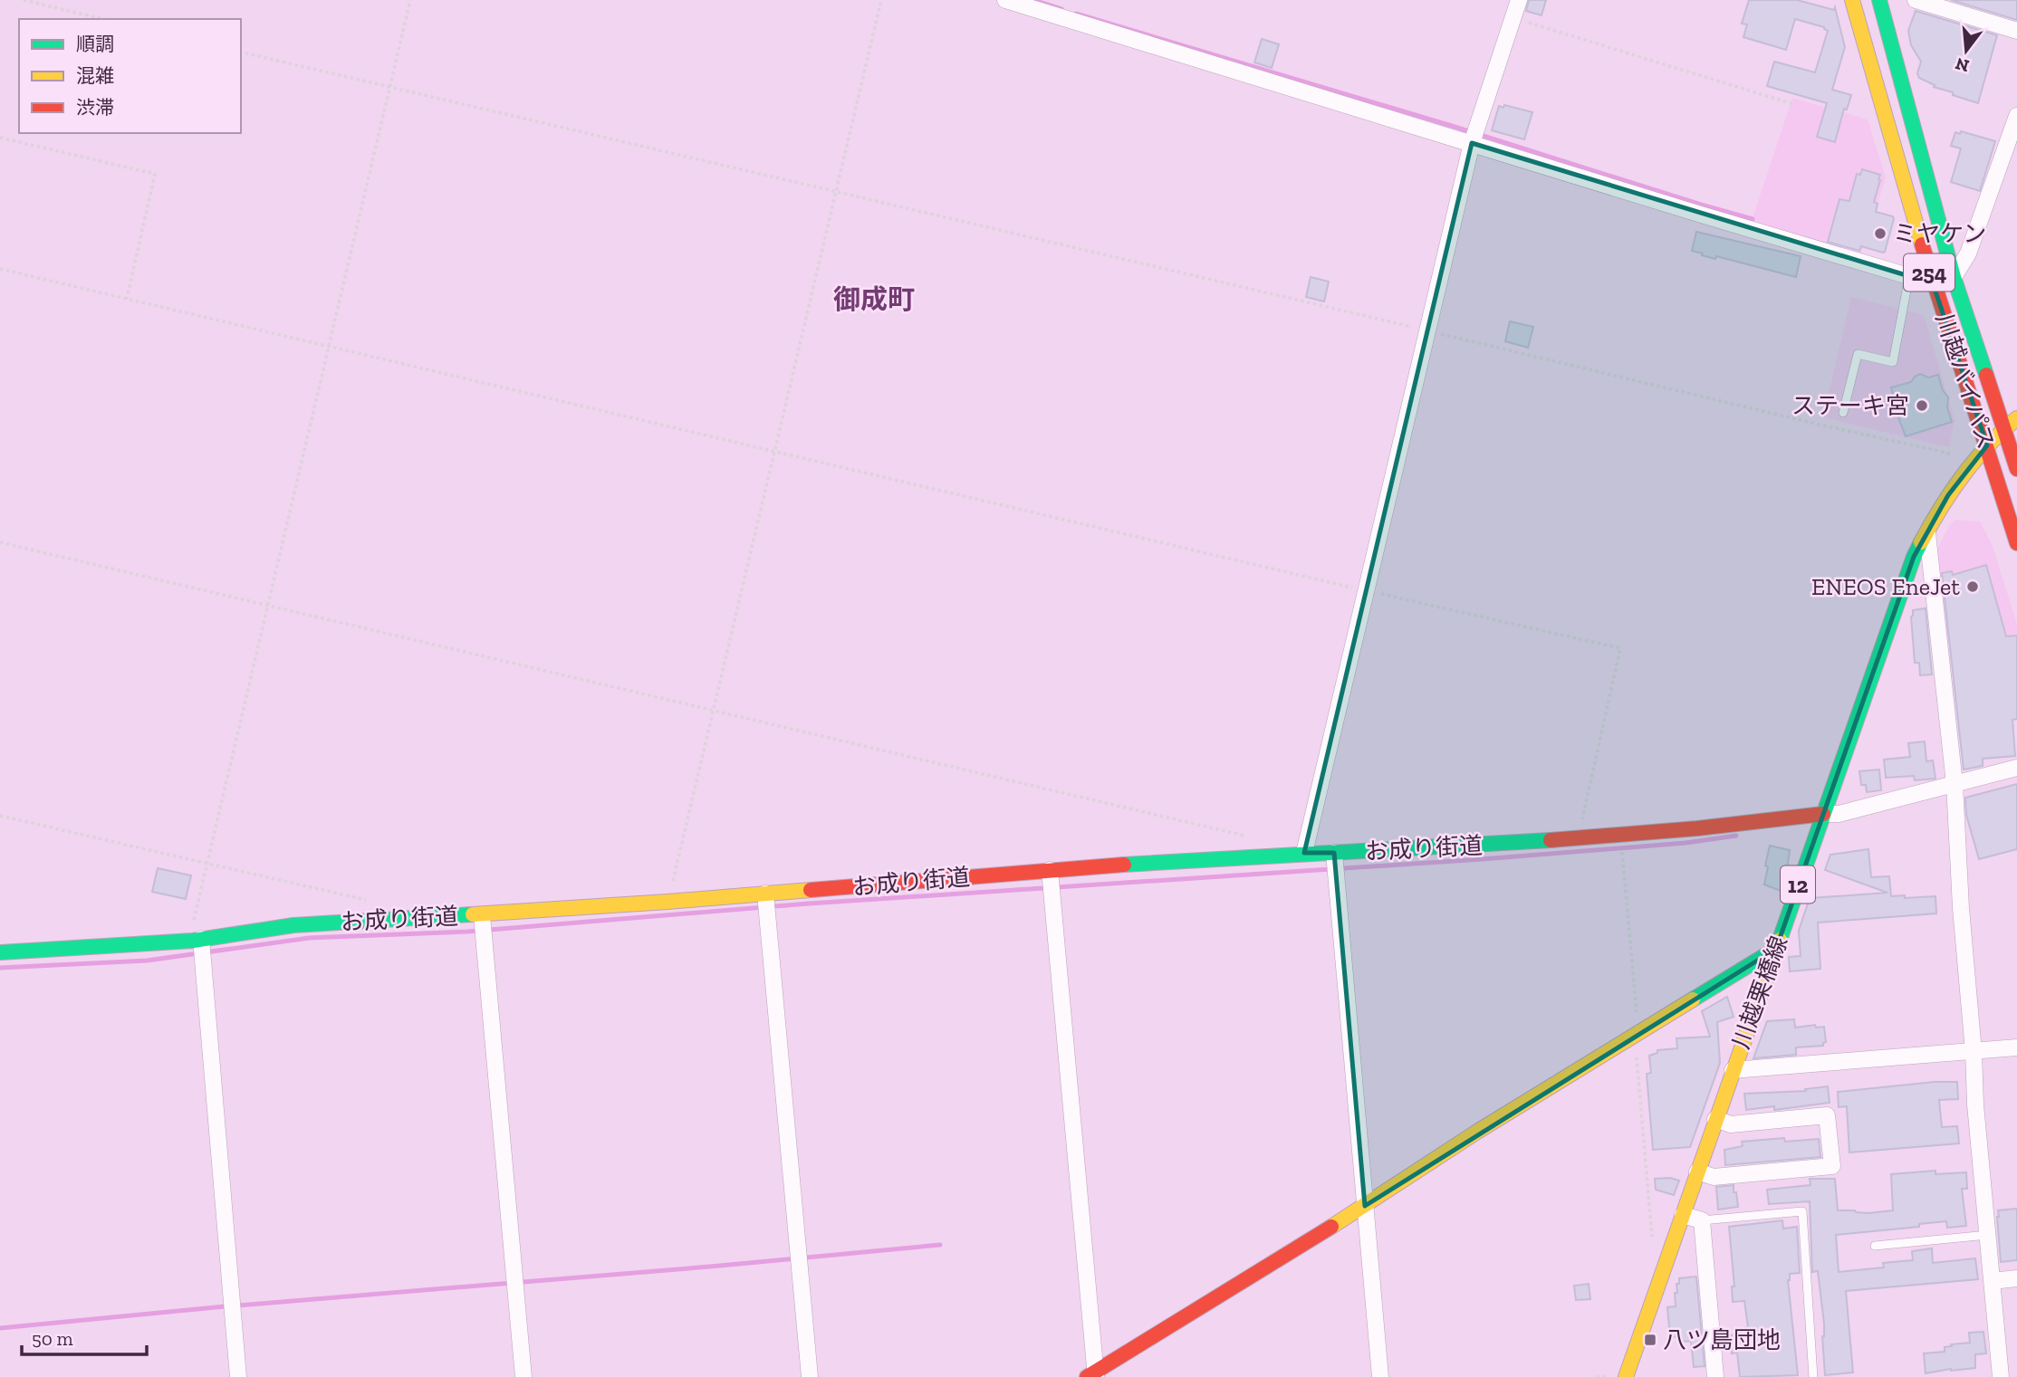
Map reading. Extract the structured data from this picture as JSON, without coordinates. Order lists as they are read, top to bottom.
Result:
{
  "streets": {
    "main road": [
      "254",
      "川越バイパス",
      "お成り街道",
      "12",
      "川越栗橋線"
    ]
  },
  "crossings": [
    ["川越バイパス", "川越栗橋線"],
    ["お成り街道", "川越栗橋線"]
  ],
  "districts": ["御成町"],
  "places": {
    "other": ["ミヤケン", "ステーキ宮", "ENEOS EneJet"],
    "transit": ["八ツ島団地"]
  },
  "legend": ["順調", "混雑", "渋滞"],
  "scale_bar": "50 m",
  "north": "bottom"
}
